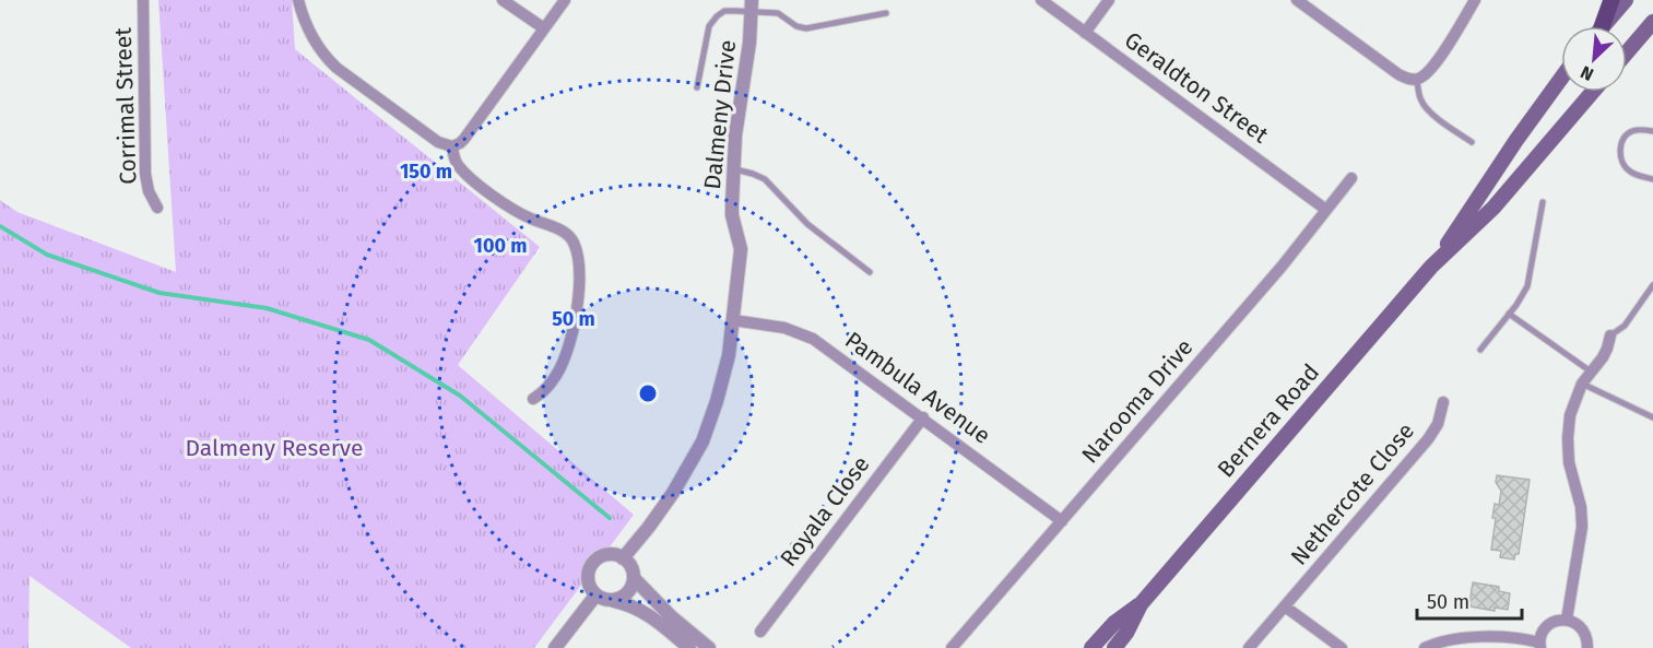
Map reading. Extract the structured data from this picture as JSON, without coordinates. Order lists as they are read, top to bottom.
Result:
{
  "streets": {
    "main road": ["Bernera Road"],
    "street": [
      "Geraldton Street",
      "Corrimal Street",
      "Dalmeny Drive",
      "Pambula Avenue",
      "Narooma Drive",
      "Nethercote Close",
      "Royala Close"
    ]
  },
  "crossings": [
    ["Geraldton Street", "Narooma Drive"],
    ["Dalmeny Drive", "Pambula Avenue"],
    ["Pambula Avenue", "Narooma Drive"],
    ["Pambula Avenue", "Royala Close"]
  ],
  "parks": ["Dalmeny Reserve"],
  "scale_bar": "50 m",
  "north": "bottom left",
  "rings": ["150 m", "100 m", "50 m"]
}
